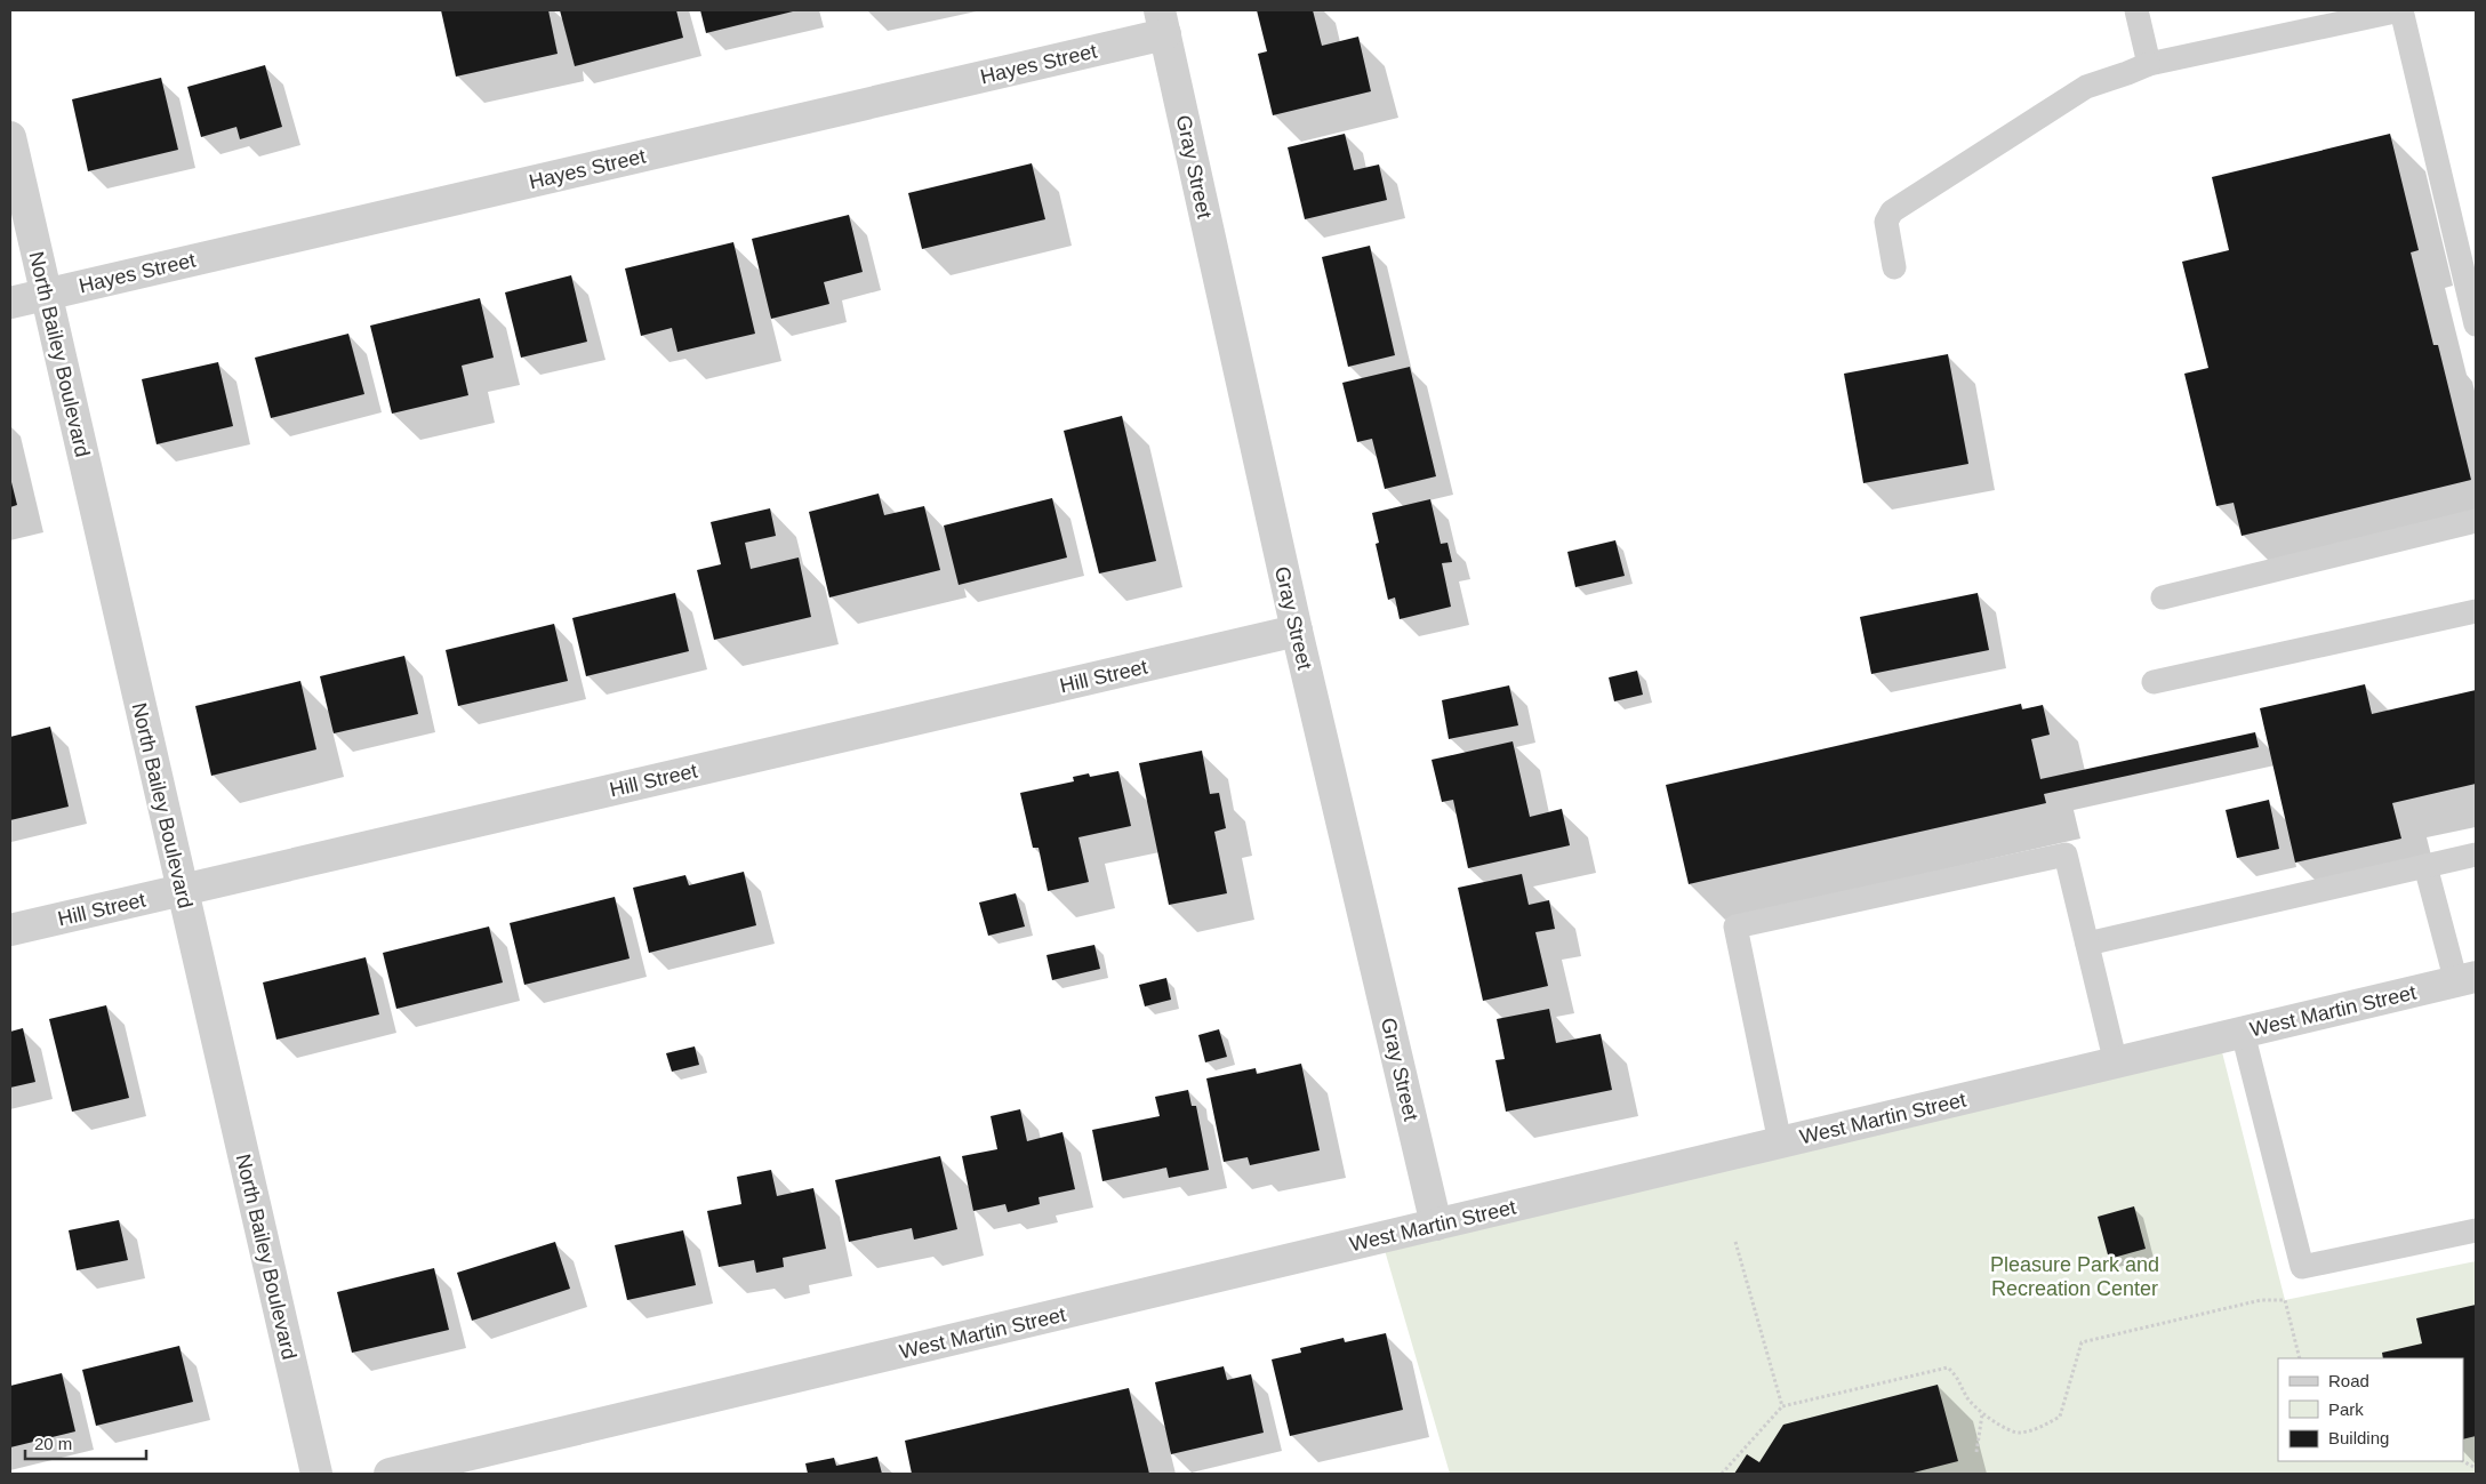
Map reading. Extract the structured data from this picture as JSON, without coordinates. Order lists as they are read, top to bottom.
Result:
{
  "streets": {
    "street": [
      "Hayes Street",
      "Gray Street",
      "North Bailey Boulevard",
      "Hill Street",
      "West Martin Street"
    ]
  },
  "crossings": [
    ["Hayes Street", "Gray Street"],
    ["Hayes Street", "North Bailey Boulevard"],
    ["Gray Street", "Hill Street"],
    ["Gray Street", "West Martin Street"],
    ["North Bailey Boulevard", "Hill Street"]
  ],
  "parks": ["Pleasure Park and Recreation Center"],
  "legend": ["Road", "Park", "Building"],
  "scale_bar": "20 m"
}
